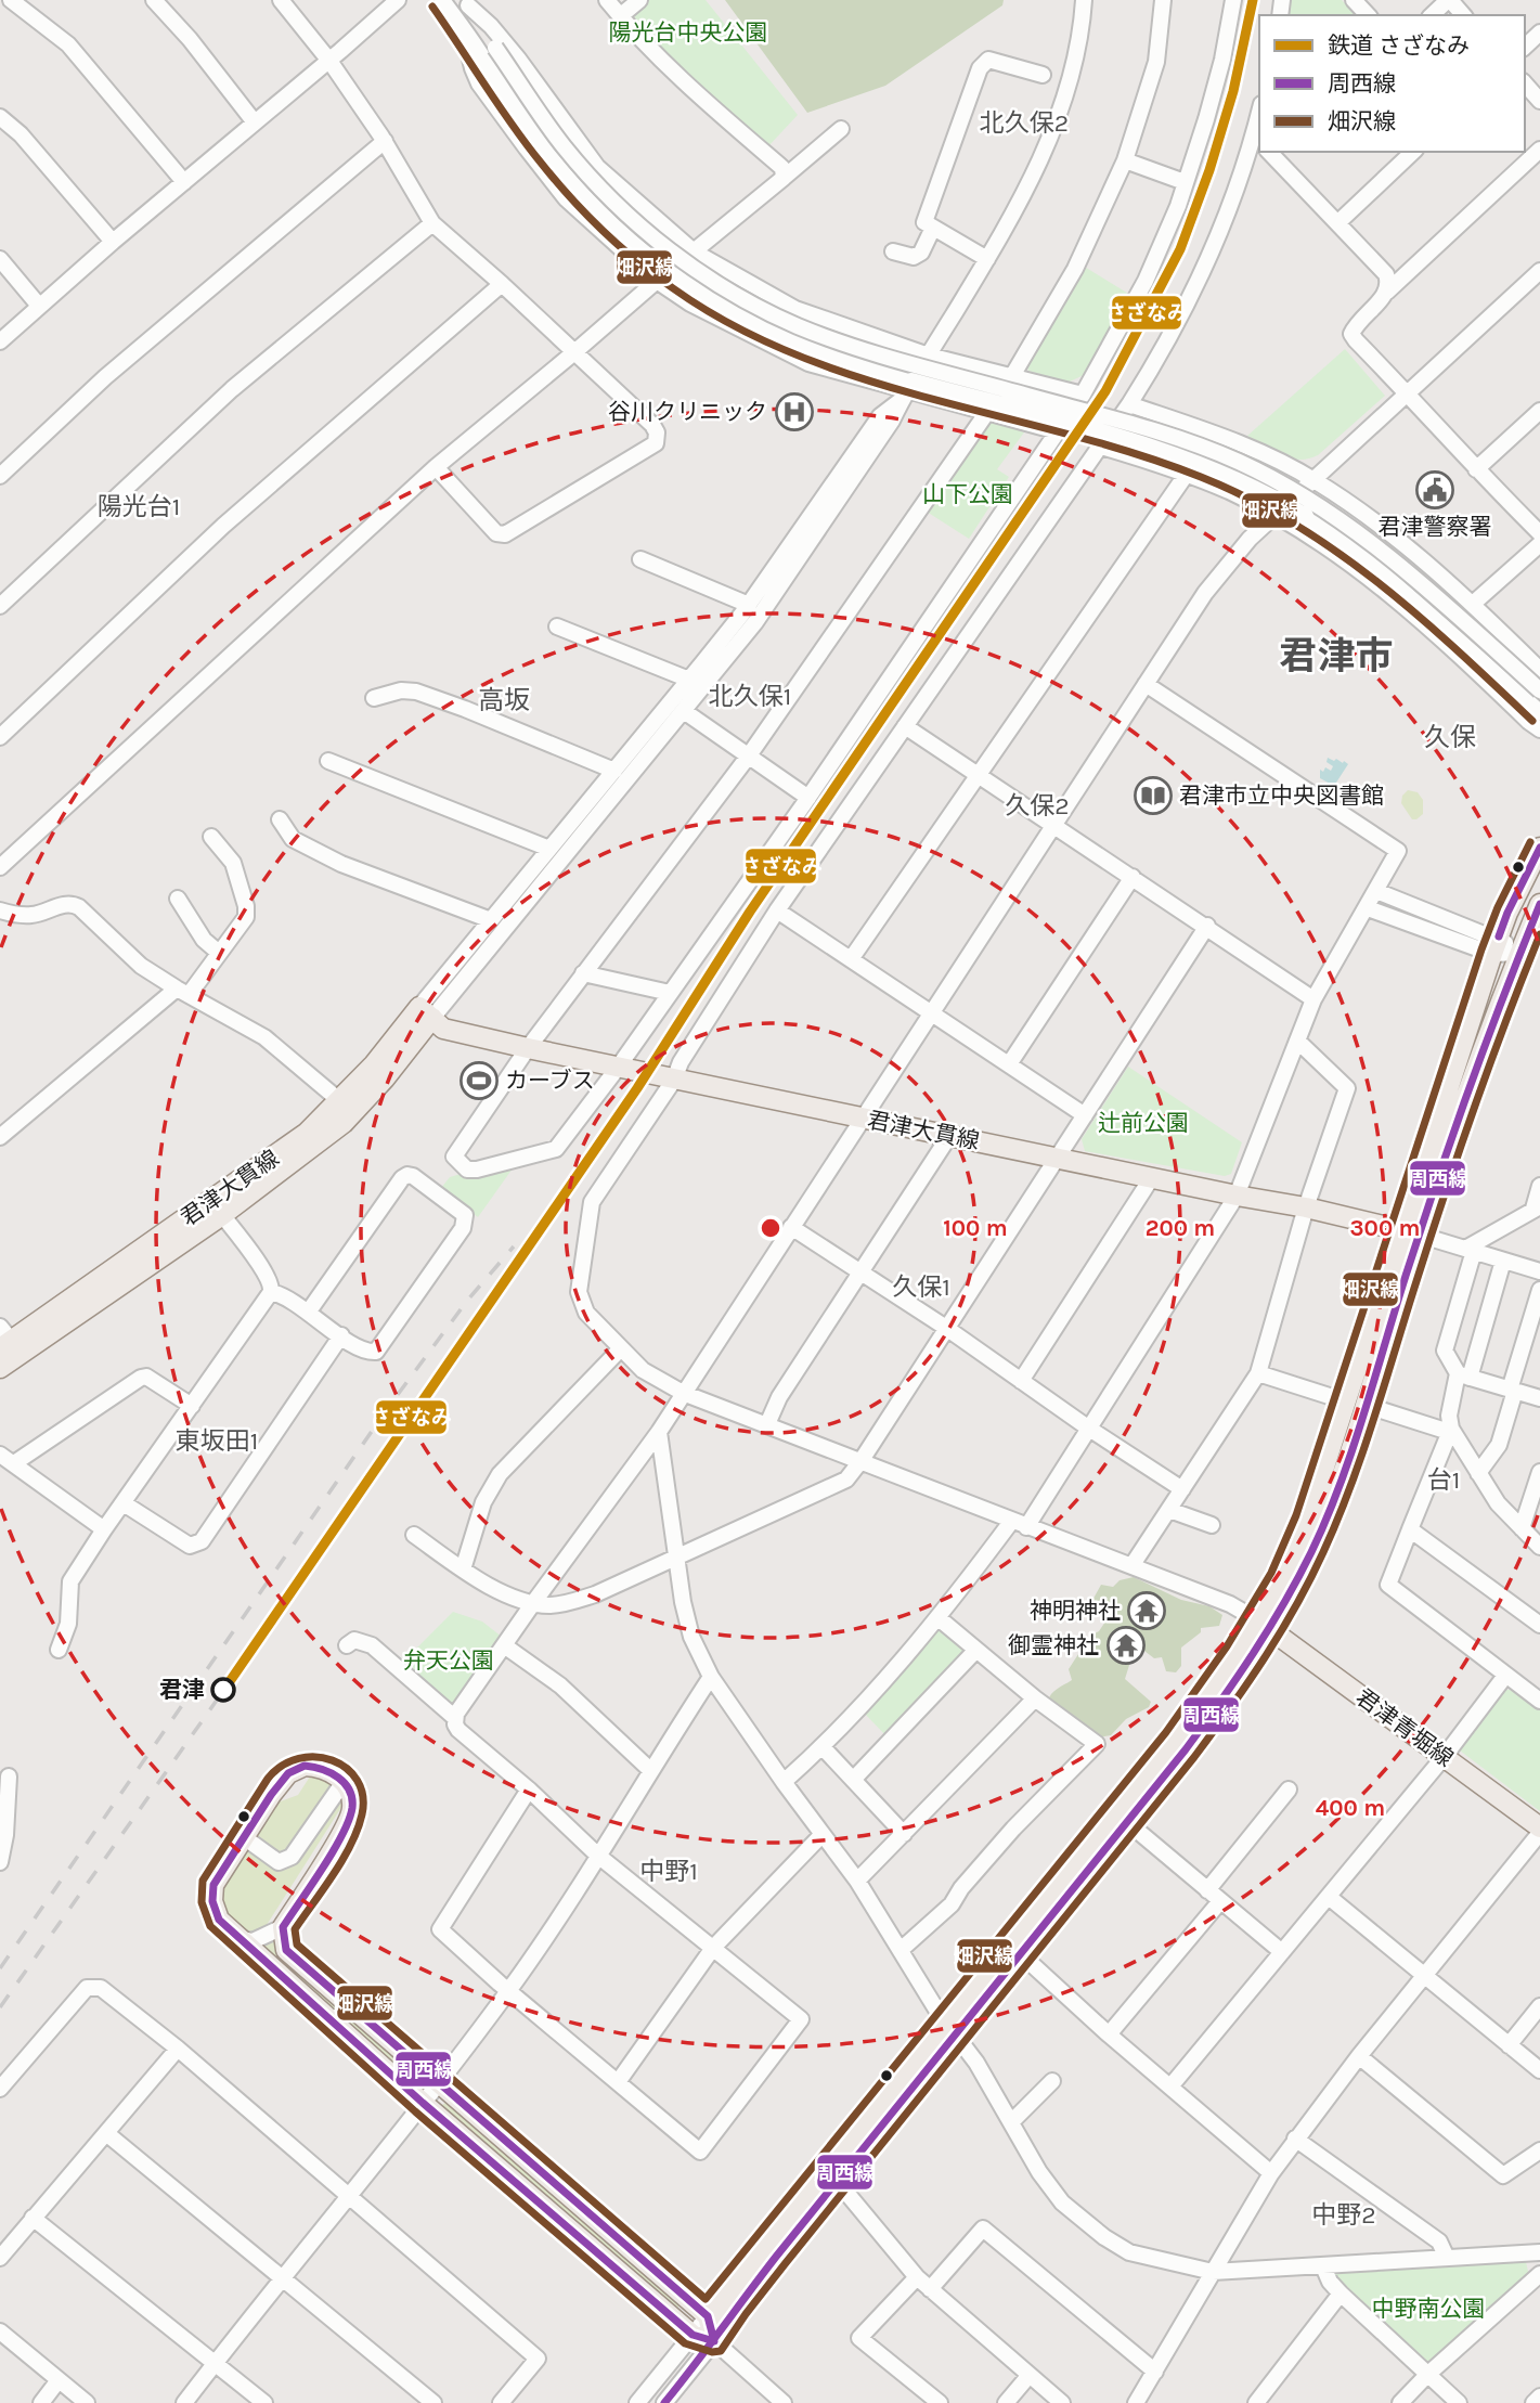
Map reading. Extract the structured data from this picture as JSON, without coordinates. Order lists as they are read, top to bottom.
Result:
{
  "streets": {
    "main road": ["君津大貫線", "君津青堀線"]
  },
  "districts": [
    "北久保2",
    "陽光台1",
    "君津市",
    "北久保1",
    "高坂",
    "久保",
    "久保2",
    "久保1",
    "東坂田1",
    "台1",
    "中野1",
    "中野2"
  ],
  "parks": [
    "陽光台中央公園",
    "山下公園",
    "辻前公園",
    "弁天公園",
    "中野南公園"
  ],
  "places": {
    "hospital": ["谷川クリニック"],
    "public building": ["君津警察署"],
    "library": ["君津市立中央図書館"],
    "sports": ["カーブス"],
    "temple": ["神明神社", "御霊神社"],
    "other": ["君津"]
  },
  "lines": ["rail line さざなみ", "transit line 畑沢線", "transit line 周西線"],
  "legend": ["鉄道 さざなみ", "周西線", "畑沢線"],
  "rings": [
    "100 m",
    "200 m",
    "300 m",
    "400 m"
  ]
}
